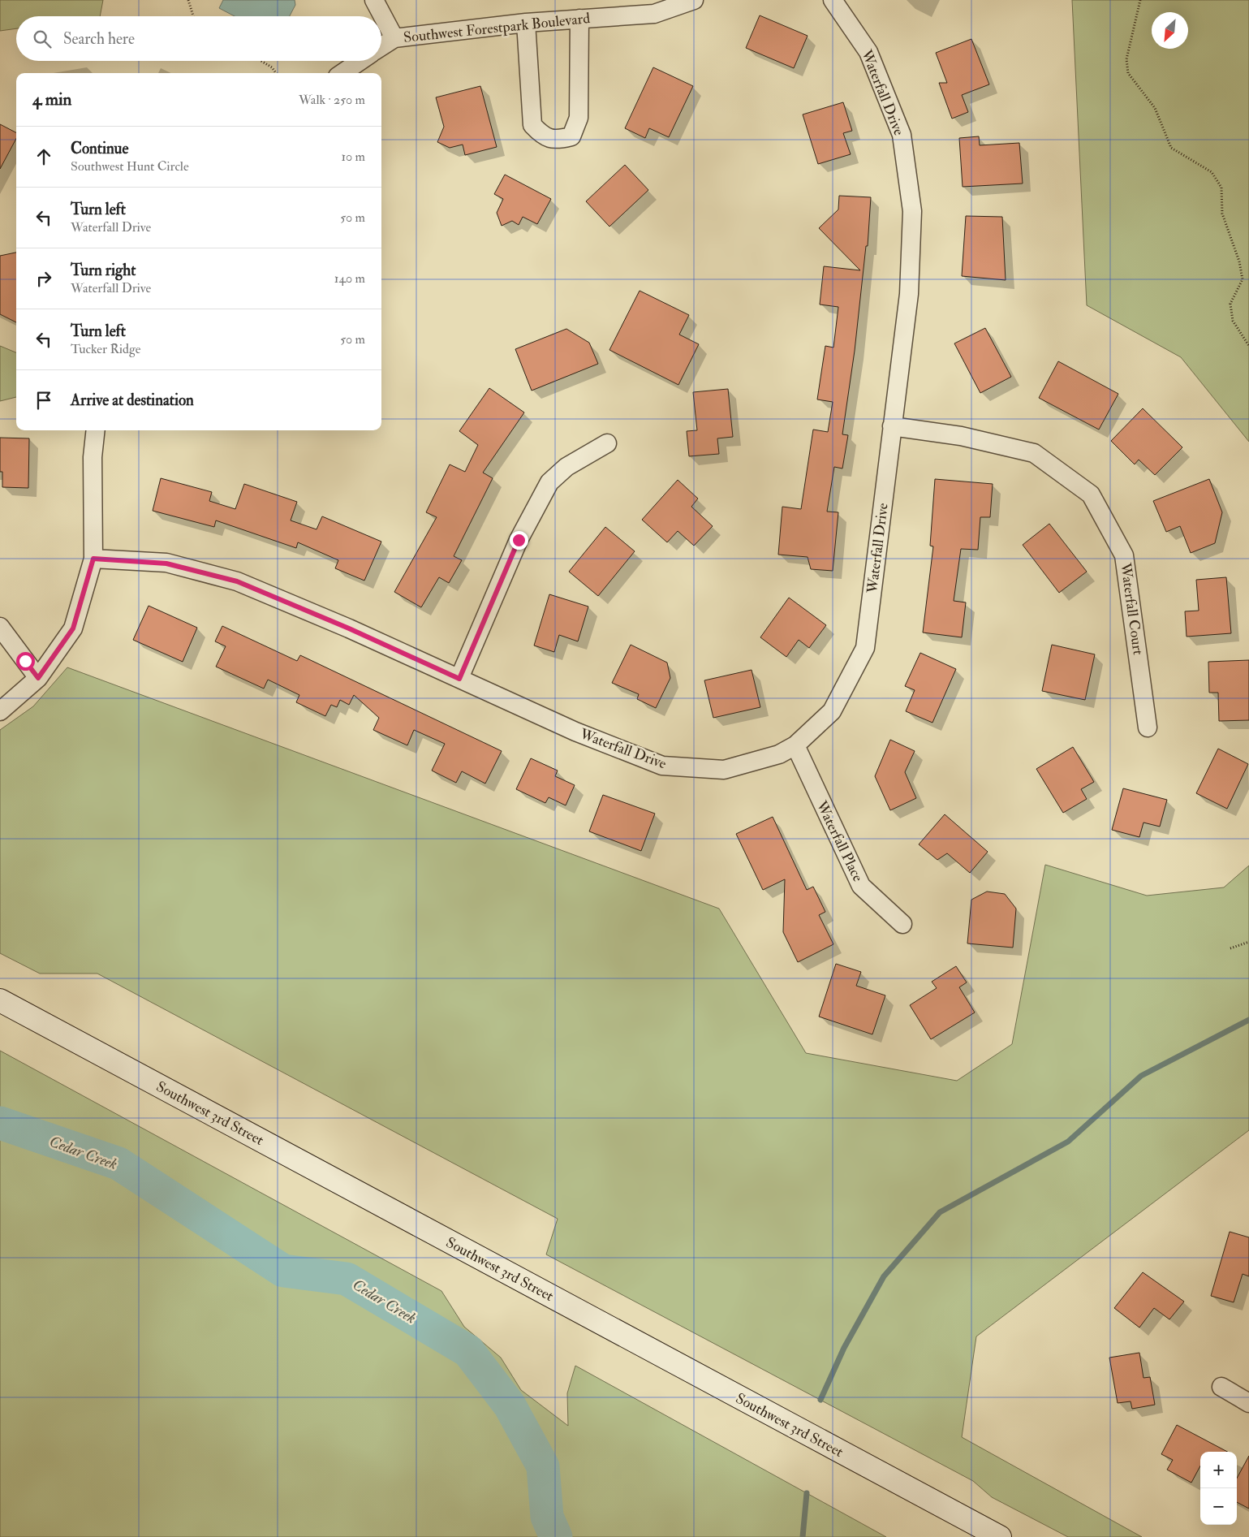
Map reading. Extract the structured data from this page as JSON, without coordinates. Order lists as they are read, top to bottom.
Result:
{
  "streets": {
    "main road": ["Southwest 3rd Street"],
    "street": [
      "Southwest Forestpark Boulevard",
      "Waterfall Drive",
      "Waterfall Court",
      "Waterfall Place"
    ]
  },
  "crossings": [
    ["Waterfall Drive", "Waterfall Court"],
    ["Waterfall Drive", "Waterfall Place"]
  ],
  "water": ["Cedar Creek"],
  "north": "bottom left",
  "page": {
    "search": "Search here",
    "heading": ["4 min", "Walk · 250 m"],
    "list": [
      ["Continue", "Southwest Hunt Circle", "10 m"],
      ["Turn left", "Waterfall Drive", "50 m"],
      ["Turn right", "Waterfall Drive", "140 m"],
      ["Turn left", "Tucker Ridge", "50 m"],
      "Arrive at destination"
    ],
    "map_buttons": ["+", "−"]
  }
}
